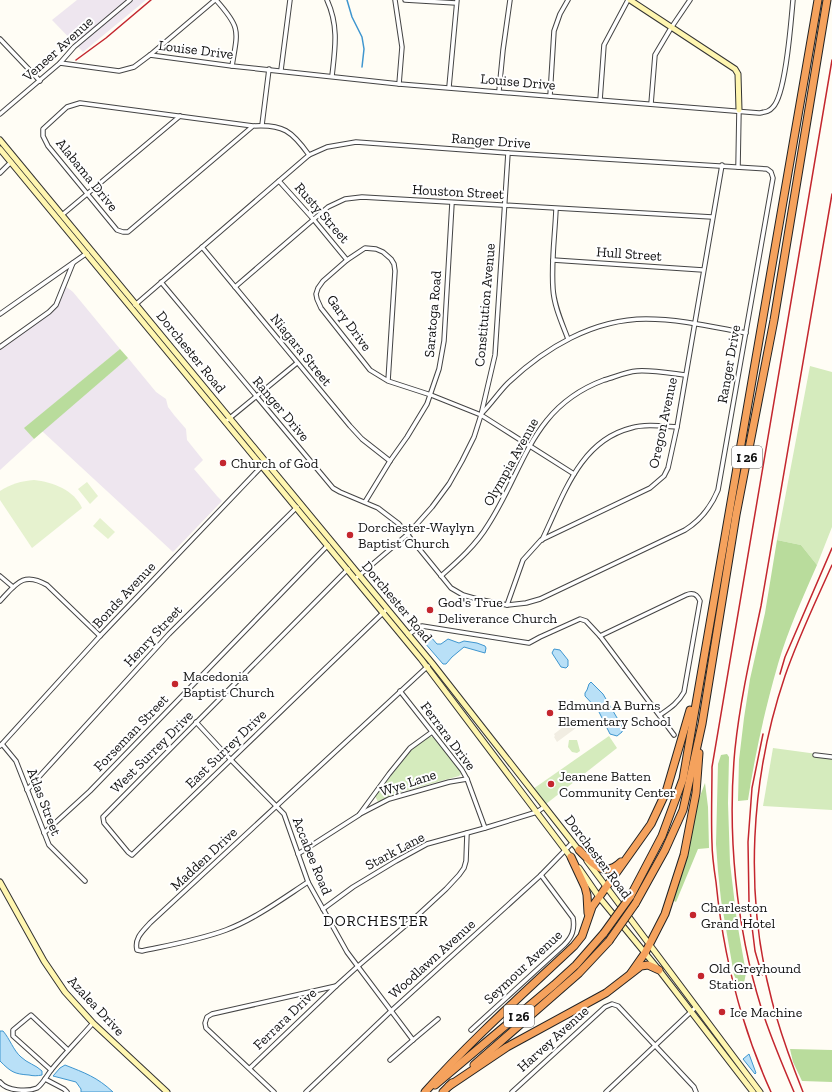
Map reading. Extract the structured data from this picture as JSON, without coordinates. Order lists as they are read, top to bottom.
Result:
{
  "streets": {
    "highway": ["I 26"],
    "main road": ["Dorchester Road", "Azalea Drive"],
    "street": [
      "Veneer Avenue",
      "Louise Drive",
      "Ranger Drive",
      "Alabama Drive",
      "Houston Street",
      "Rusty Street",
      "Hull Street",
      "Constitution Avenue",
      "Saratoga Road",
      "Gary Drive",
      "Niagara Street",
      "Oregon Avenue",
      "Olympia Avenue",
      "Bonds Avenue",
      "Henry Street",
      "Forseman Street",
      "Ferrara Drive",
      "East Surrey Drive",
      "West Surrey Drive",
      "Wye Lane",
      "Atlas Street",
      "Stark Lane",
      "Accabee Road",
      "Madden Drive",
      "Woodlawn Avenue",
      "Seymour Avenue",
      "Harvey Avenue"
    ]
  },
  "crossings": [
    ["Ranger Drive", "Alabama Drive"],
    ["Ranger Drive", "Rusty Street"],
    ["Ranger Drive", "Constitution Avenue"],
    ["Ranger Drive", "Saratoga Road"],
    ["Ranger Drive", "Niagara Street"],
    ["Ranger Drive", "Dorchester Road"],
    ["Ranger Drive", "Oregon Avenue"],
    ["Ranger Drive", "Olympia Avenue"],
    ["Houston Street", "Rusty Street"],
    ["Houston Street", "Constitution Avenue"],
    ["Houston Street", "Saratoga Road"],
    ["Houston Street", "Niagara Street"],
    ["Houston Street", "Oregon Avenue"],
    ["Rusty Street", "Gary Drive"],
    ["Hull Street", "Oregon Avenue"],
    ["Constitution Avenue", "Gary Drive"],
    ["Constitution Avenue", "Dorchester Road"],
    ["Saratoga Road", "Gary Drive"],
    ["Saratoga Road", "Niagara Street"],
    ["Gary Drive", "Olympia Avenue"],
    ["Dorchester Road", "Bonds Avenue"],
    ["Dorchester Road", "Henry Street"],
    ["Dorchester Road", "Forseman Street"],
    ["Dorchester Road", "East Surrey Drive"],
    ["Dorchester Road", "West Surrey Drive"],
    ["Dorchester Road", "Madden Drive"],
    ["Dorchester Road", "Woodlawn Avenue"],
    ["Oregon Avenue", "Olympia Avenue"],
    ["Bonds Avenue", "Atlas Street"],
    ["Henry Street", "Atlas Street"],
    ["Forseman Street", "Atlas Street"],
    ["Ferrara Drive", "Wye Lane"],
    ["Ferrara Drive", "Stark Lane"],
    ["Ferrara Drive", "Accabee Road"],
    ["Ferrara Drive", "Madden Drive"],
    ["East Surrey Drive", "West Surrey Drive"],
    ["East Surrey Drive", "Accabee Road"],
    ["West Surrey Drive", "Accabee Road"],
    ["Wye Lane", "Accabee Road"],
    ["Stark Lane", "Accabee Road"],
    ["Accabee Road", "Madden Drive"],
    ["Accabee Road", "Woodlawn Avenue"],
    ["Woodlawn Avenue", "Seymour Avenue"]
  ],
  "districts": ["DORCHESTER"],
  "places": [
    "Church of God",
    "Dorchester-Waylyn Baptist Church",
    "God's True Deliverance Church",
    "Macedonia Baptist Church",
    "Edmund A Burns Elementary School",
    "Jeanene Batten Community Center",
    "Charleston Grand Hotel",
    "Old Greyhound Station",
    "Ice Machine"
  ]
}
